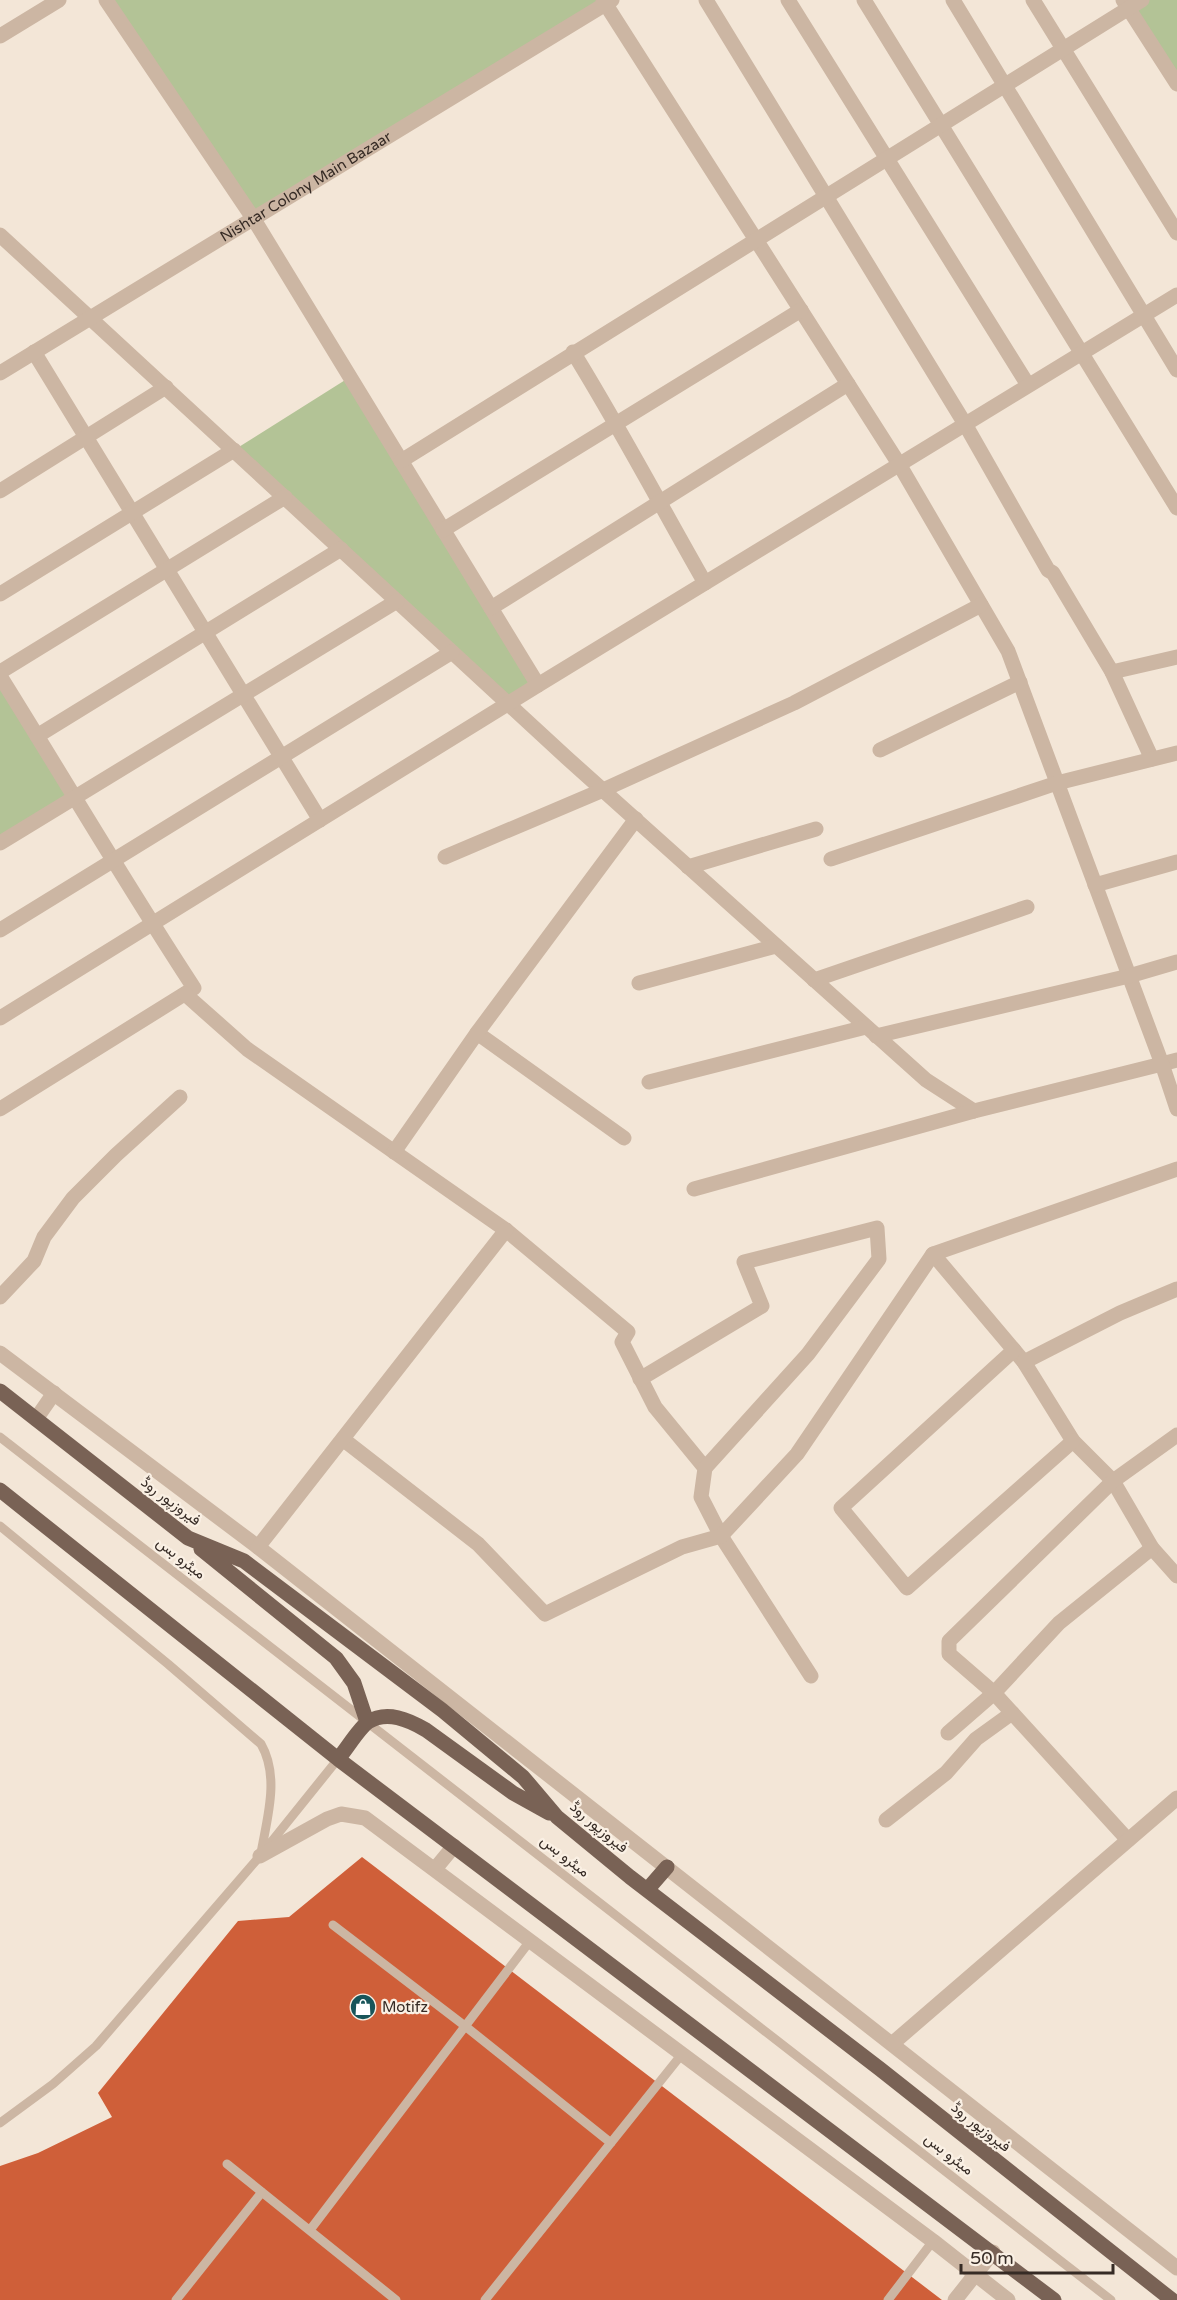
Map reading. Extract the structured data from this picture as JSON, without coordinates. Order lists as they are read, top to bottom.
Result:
{
  "streets": {
    "main road": ["فیروزپور روڈ"],
    "street": ["Nishtar Colony Main Bazaar"],
    "lane": ["میٹرو بس"]
  },
  "places": {
    "shop": ["Motifz"]
  },
  "scale_bar": "50 m"
}
